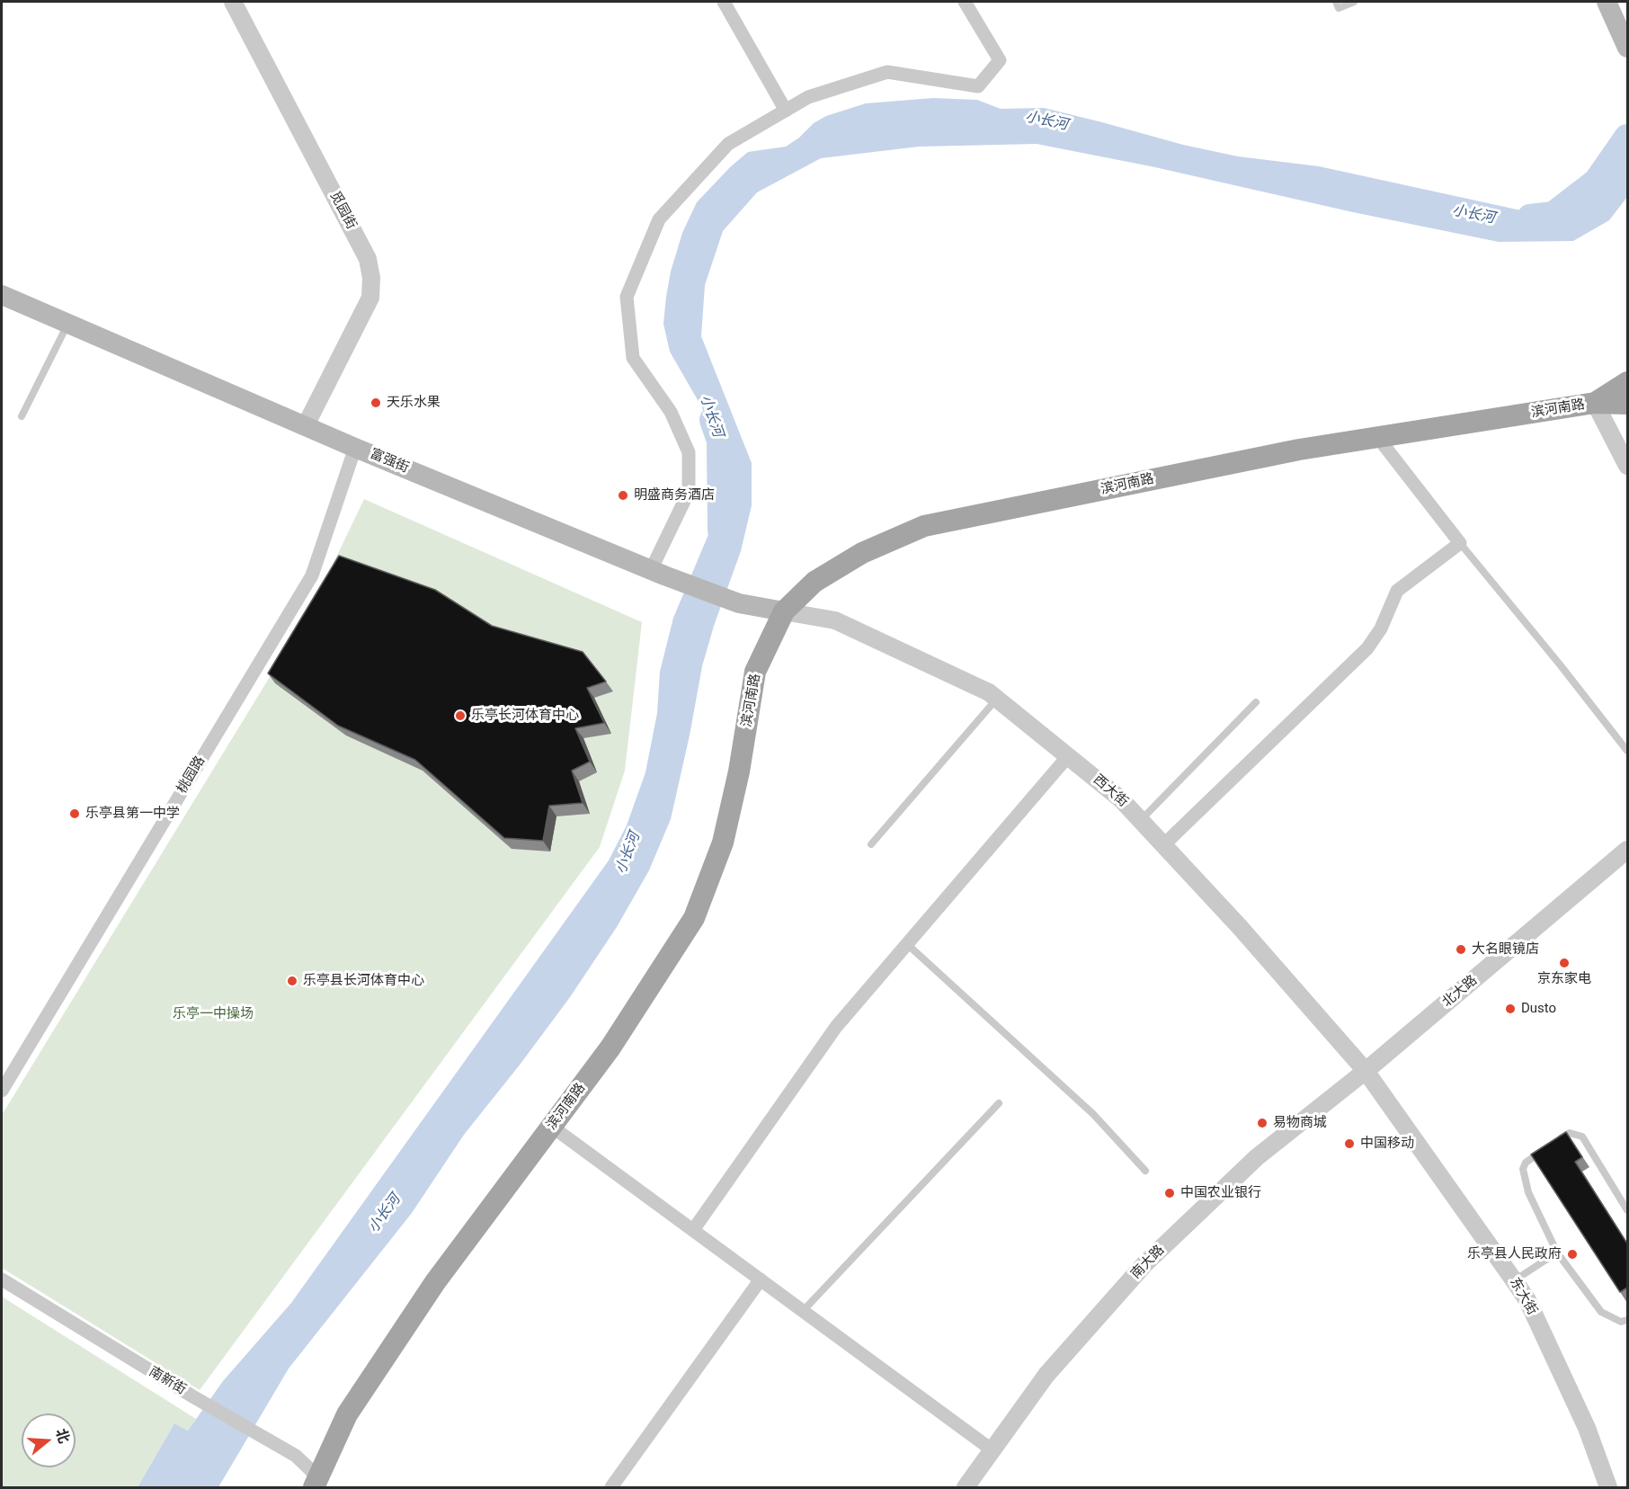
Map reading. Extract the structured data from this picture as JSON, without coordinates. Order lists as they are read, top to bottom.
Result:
{
  "streets": {
    "main road": ["滨河南路", "富强街"],
    "street": [
      "觅园街",
      "桃园路",
      "西大街",
      "北大路",
      "南大路",
      "东大街",
      "南新街"
    ]
  },
  "crossings": [
    ["觅园街", "富强街"],
    ["滨河南路", "富强街"],
    ["滨河南路", "西大街"],
    ["滨河南路", "南新街"],
    ["富强街", "桃园路"],
    ["富强街", "西大街"],
    ["西大街", "北大路"],
    ["西大街", "南大路"],
    ["西大街", "东大街"],
    ["北大路", "南大路"],
    ["北大路", "东大街"],
    ["南大路", "东大街"]
  ],
  "water": ["小长河"],
  "parks": ["乐亭一中操场"],
  "places": [
    "天乐水果",
    "明盛商务酒店",
    "乐亭长河体育中心",
    "乐亭县第一中学",
    "大名眼镜店",
    "京东家电",
    "乐亭县长河体育中心",
    "Dusto",
    "易物商城",
    "中国移动",
    "中国农业银行",
    "乐亭县人民政府"
  ],
  "north": "right"
}
